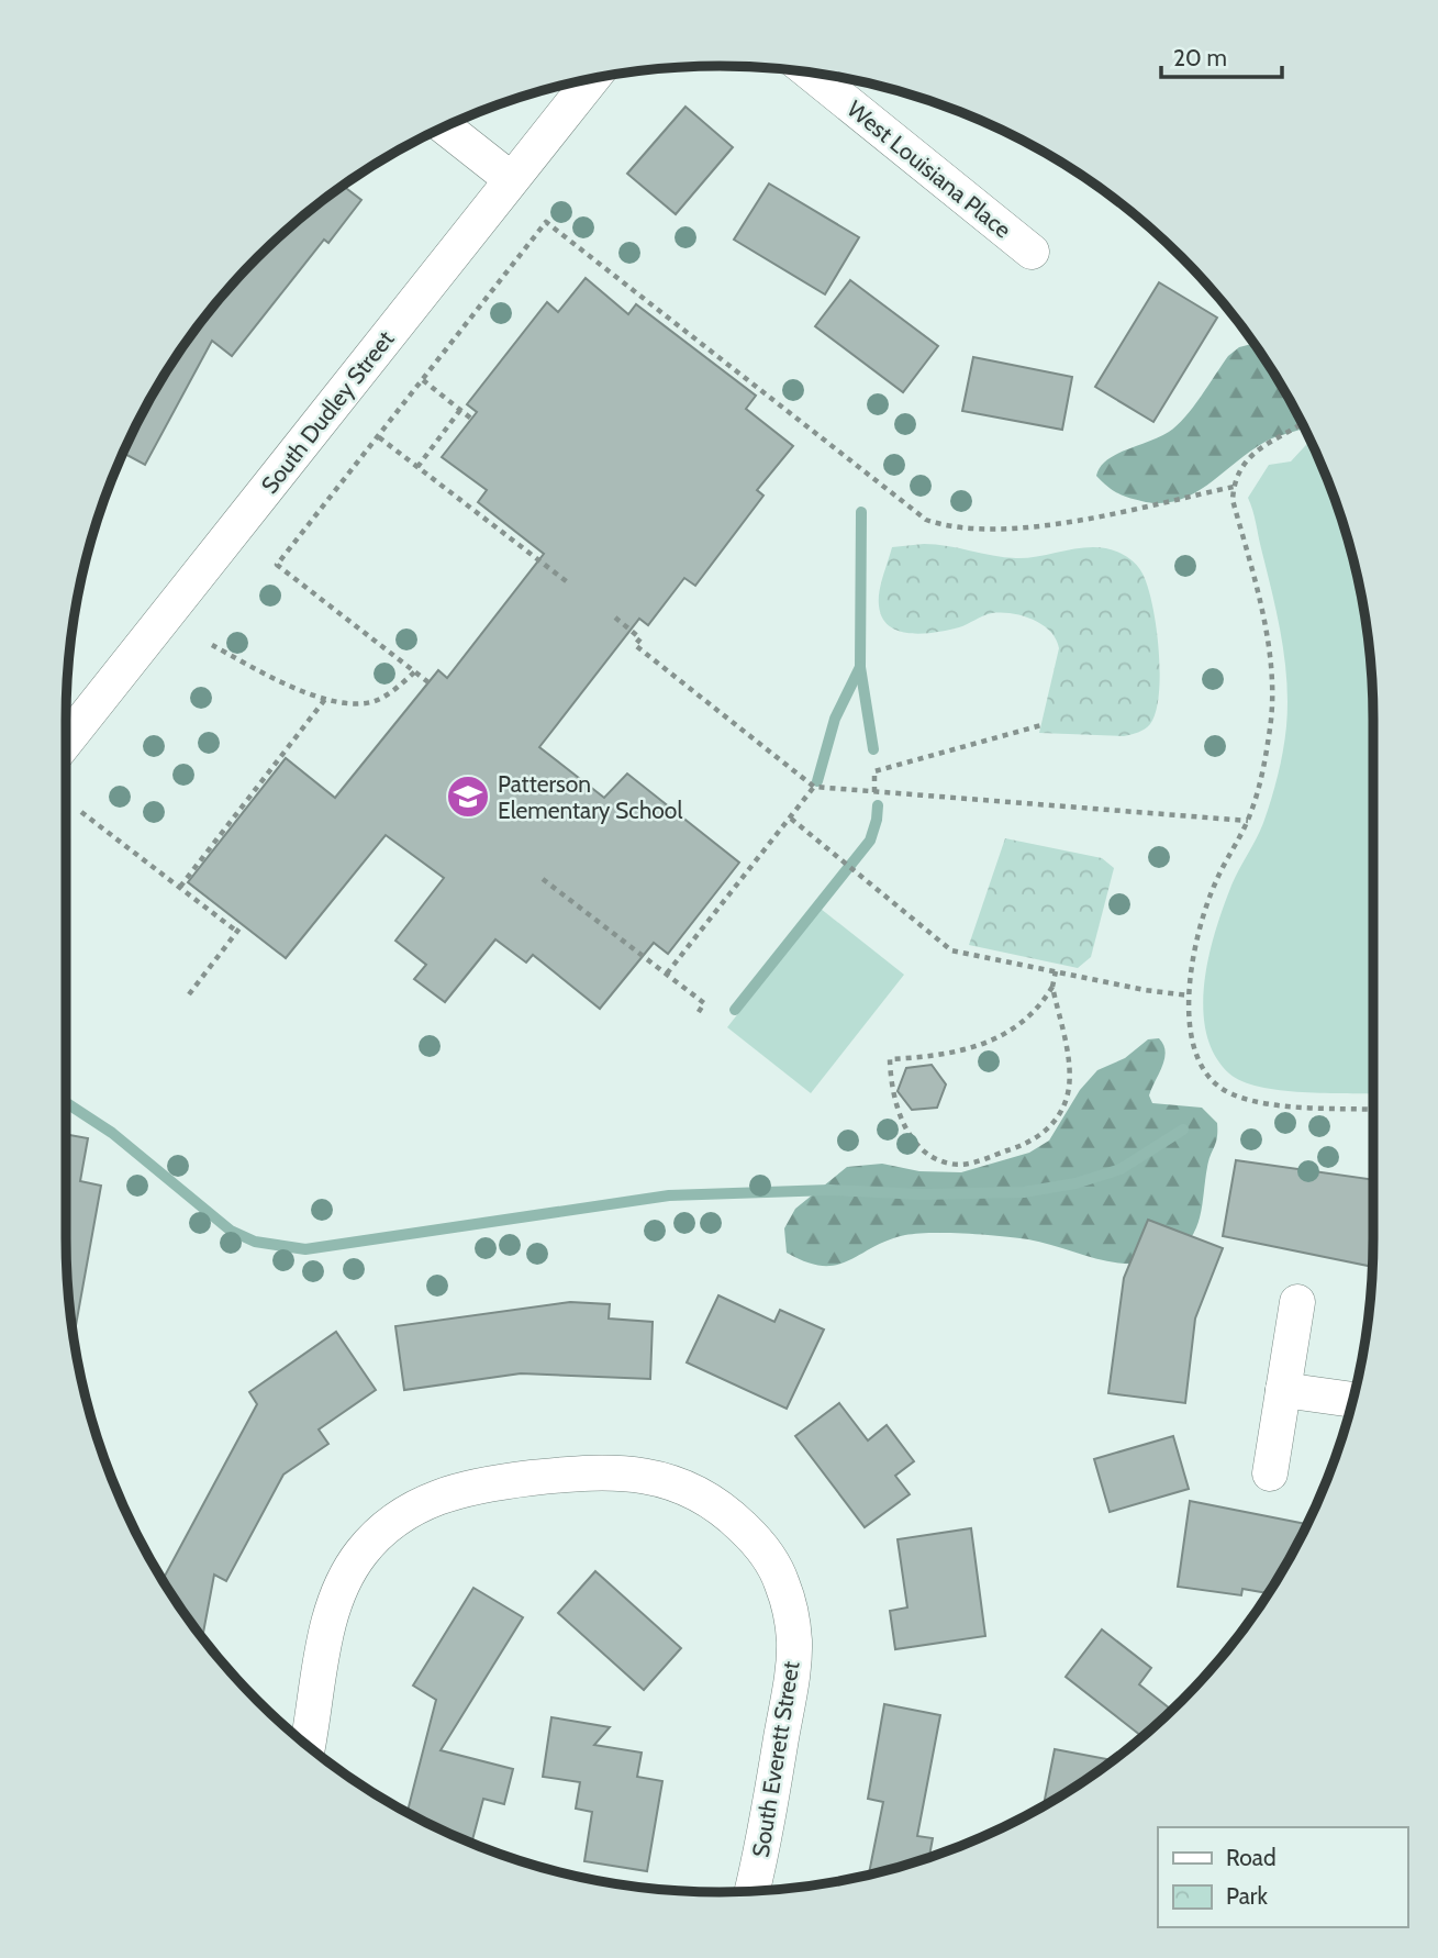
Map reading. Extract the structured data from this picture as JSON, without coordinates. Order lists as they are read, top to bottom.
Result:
{
  "streets": {
    "street": ["West Louisiana Place", "South Dudley Street", "South Everett Street"]
  },
  "places": {
    "school or university": ["Patterson Elementary School"]
  },
  "legend": ["Road", "Park"],
  "scale_bar": "20 m"
}
